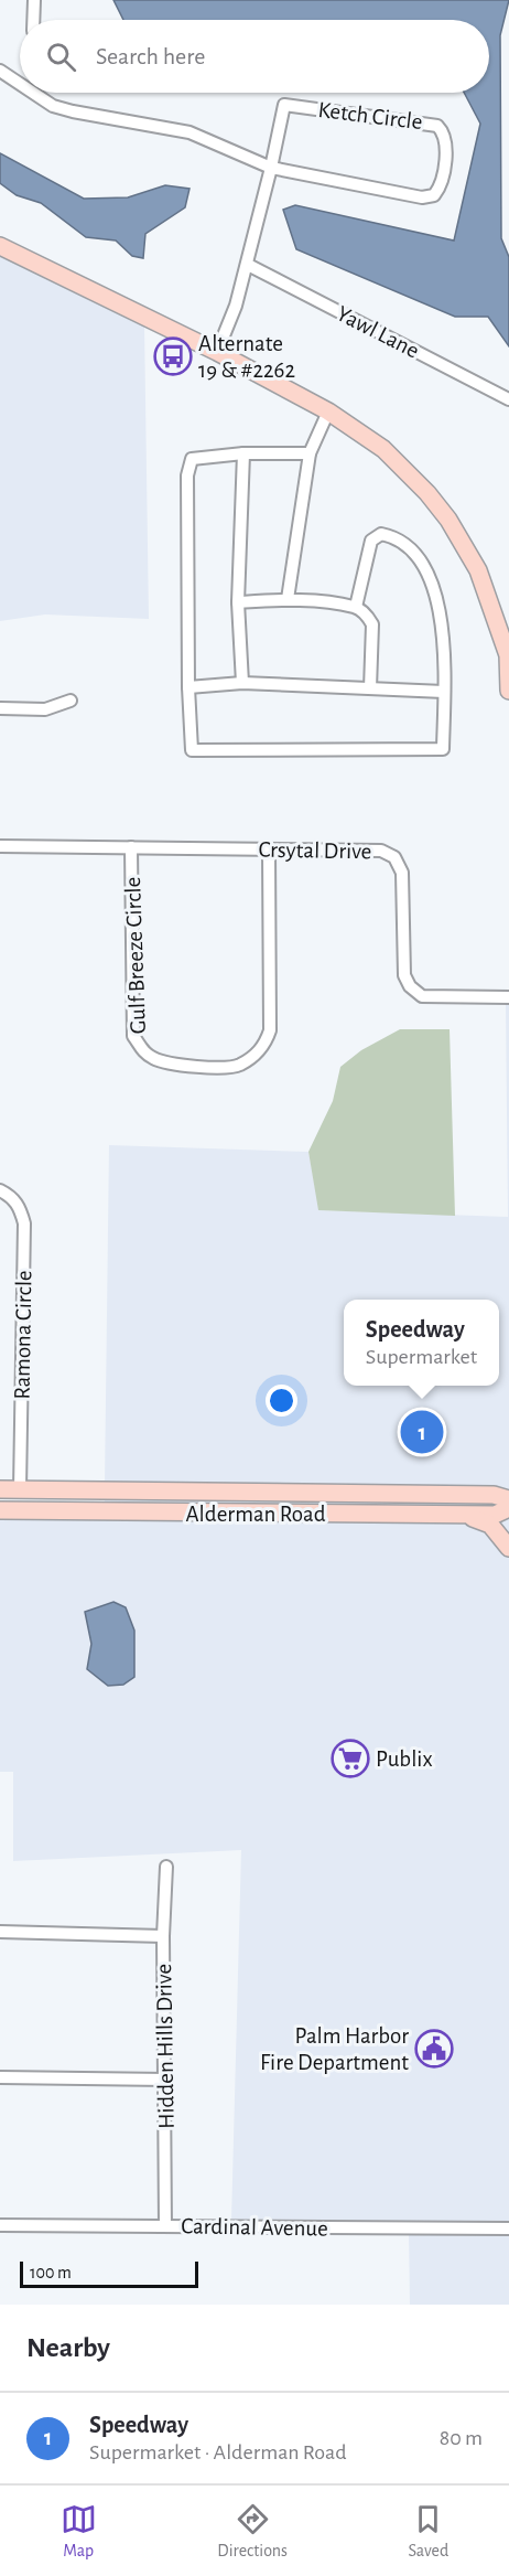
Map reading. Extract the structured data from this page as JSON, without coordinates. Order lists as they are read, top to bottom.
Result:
{
  "streets": {
    "main road": ["Alderman Road"],
    "street": [
      "Ketch Circle",
      "Yawl Lane",
      "Crsytal Drive",
      "Gulf Breeze Circle",
      "Ramona Circle",
      "Hidden Hills Drive",
      "Cardinal Avenue"
    ]
  },
  "crossings": [
    ["Ketch Circle", "Yawl Lane"],
    ["Crsytal Drive", "Gulf Breeze Circle"],
    ["Ramona Circle", "Alderman Road"],
    ["Hidden Hills Drive", "Cardinal Avenue"]
  ],
  "places": {
    "bus stop": ["Alternate 19 & #2262"],
    "supermarket": ["Publix"],
    "public building": ["Palm Harbor Fire Department"]
  },
  "scale_bar": "100 m",
  "page": {
    "search": "Search here",
    "popup": ["Speedway", "Supermarket"],
    "pins": "1",
    "scale": "100 m",
    "heading": "Nearby",
    "list": [
      {
        "mark": "1",
        "name": "Speedway",
        "note": "Supermarket · Alderman Road",
        "value": "80 m"
      }
    ],
    "nav": ["Map", "Directions", "Saved"]
  }
}
